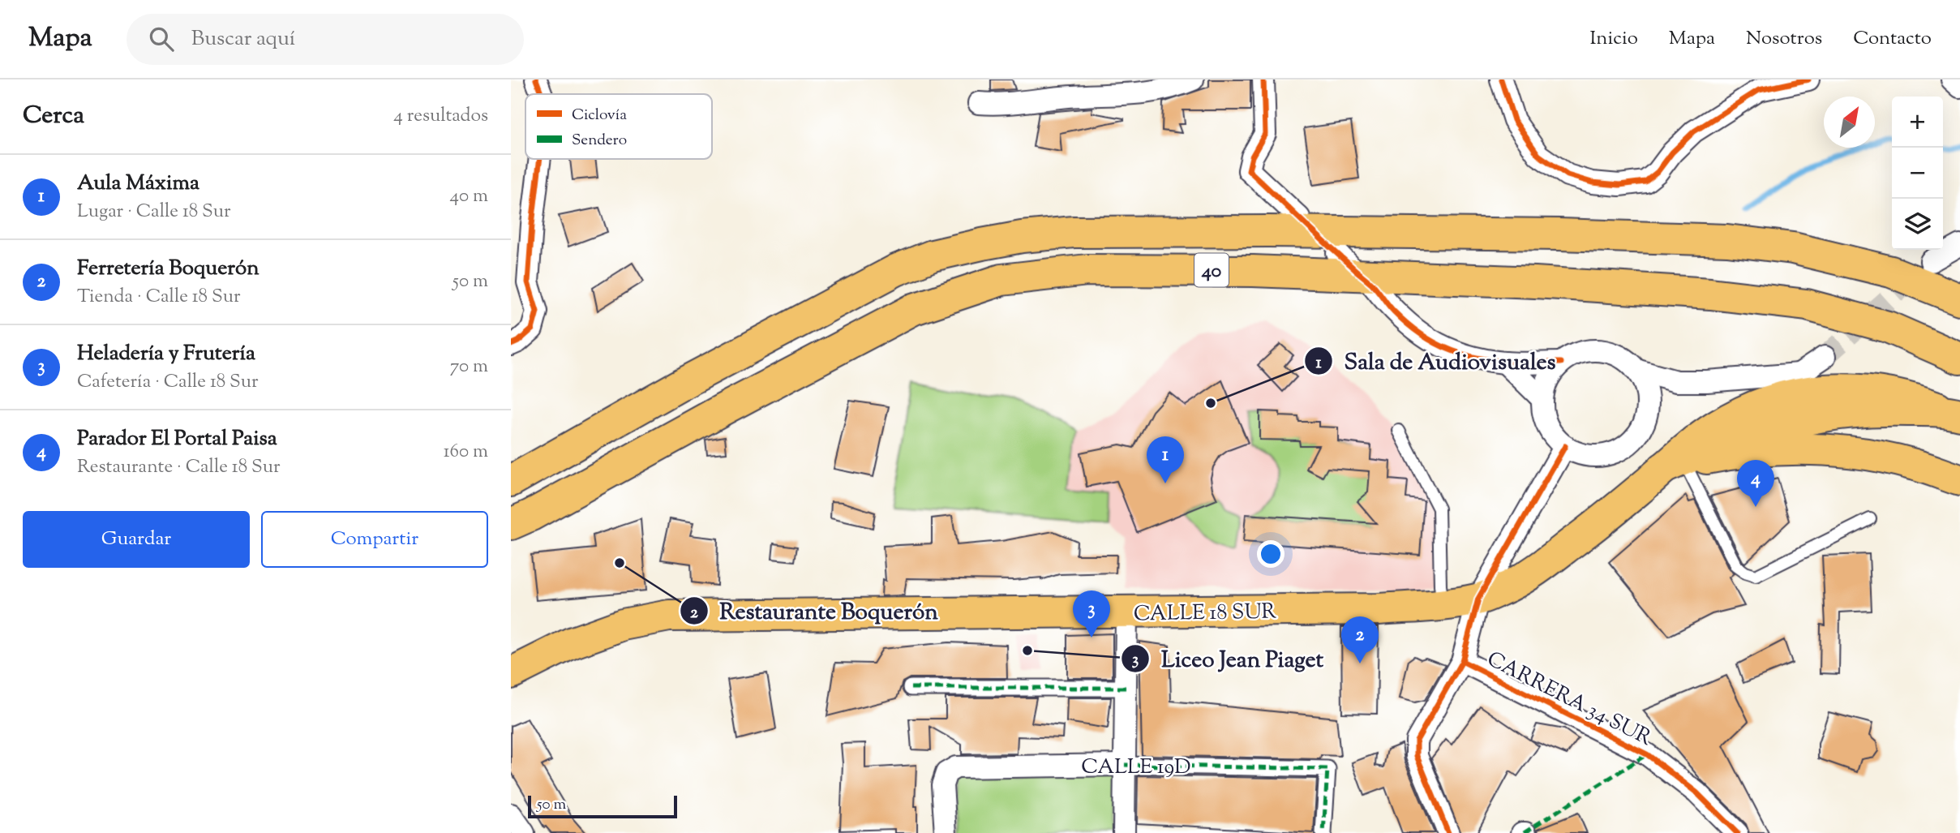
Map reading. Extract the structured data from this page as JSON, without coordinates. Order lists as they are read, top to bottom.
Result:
{
  "streets": {
    "main road": ["40", "CALLE 18 SUR"],
    "street": ["CARRERA 34 SUR", "CALLE 19D"]
  },
  "places": ["Sala de Audiovisuales", "Restaurante Boquerón", "Liceo Jean Piaget"],
  "legend": ["Ciclovía", "Sendero"],
  "scale_bar": "50 m",
  "north": "top right",
  "page": {
    "header": "Mapa",
    "search": "Buscar aquí",
    "nav": [
      "Inicio",
      "Mapa",
      "Nosotros",
      "Contacto"
    ],
    "heading": ["Cerca", "4 resultados"],
    "map_buttons": ["+", "−"],
    "list": [
      {
        "mark": "1",
        "name": "Aula Máxima",
        "note": "Lugar · Calle 18 Sur",
        "value": "40 m"
      },
      {
        "mark": "2",
        "name": "Ferretería Boquerón",
        "note": "Tienda · Calle 18 Sur",
        "value": "50 m"
      },
      {
        "mark": "3",
        "name": "Heladería y Frutería",
        "note": "Cafetería · Calle 18 Sur",
        "value": "70 m"
      },
      {
        "mark": "4",
        "name": "Parador El Portal Paisa",
        "note": "Restaurante · Calle 18 Sur",
        "value": "160 m"
      }
    ],
    "pins": [
      "1",
      "4",
      "3",
      "2"
    ],
    "buttons": ["Guardar", "Compartir"],
    "scale": "50 m"
  }
}
